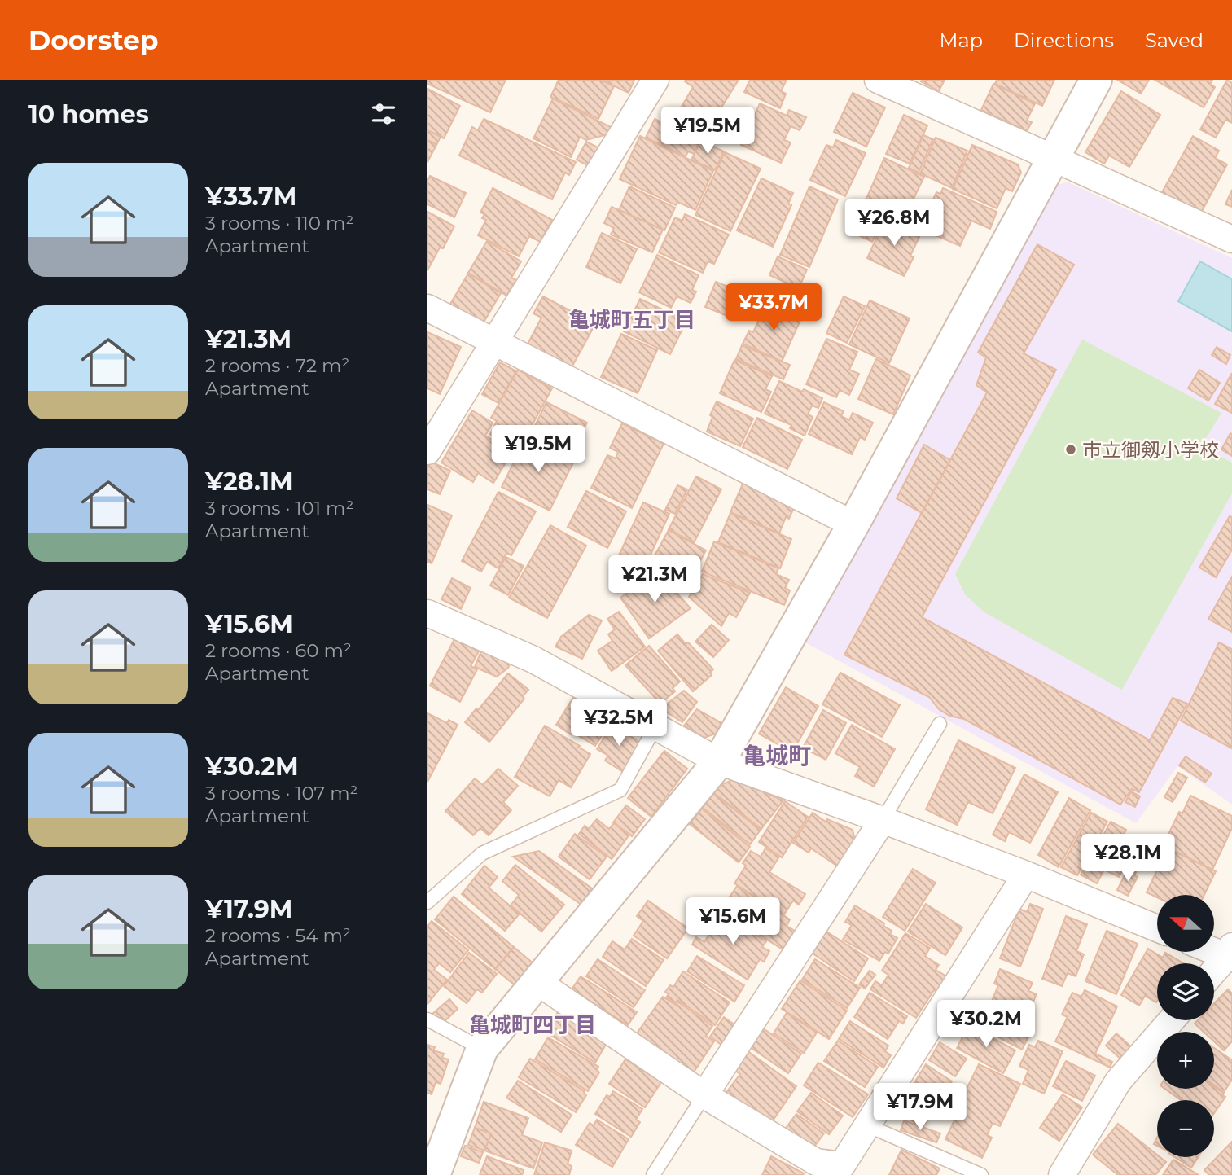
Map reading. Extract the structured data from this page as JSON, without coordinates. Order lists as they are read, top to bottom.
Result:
{
  "districts": ["亀城町五丁目", "亀城町", "亀城町四丁目"],
  "places": ["市立御剱小学校"],
  "north": "left",
  "page": {
    "header": "Doorstep",
    "nav": ["Map", "Directions", "Saved"],
    "heading": "10 homes",
    "price": [
      "¥19.5M",
      "¥26.8M",
      "¥33.7M",
      "¥19.5M",
      "¥21.3M",
      "¥32.5M",
      "¥28.1M",
      "¥15.6M",
      "¥30.2M",
      "¥17.9M"
    ],
    "list": [
      {
        "name": "¥33.7M",
        "note": "3 rooms · 110 m² · Apartment"
      },
      {
        "name": "¥21.3M",
        "note": "2 rooms · 72 m² · Apartment"
      },
      {
        "name": "¥28.1M",
        "note": "3 rooms · 101 m² · Apartment"
      },
      {
        "name": "¥15.6M",
        "note": "2 rooms · 60 m² · Apartment"
      },
      {
        "name": "¥30.2M",
        "note": "3 rooms · 107 m² · Apartment"
      },
      {
        "name": "¥17.9M",
        "note": "2 rooms · 54 m² · Apartment"
      }
    ],
    "map_buttons": ["+", "−"]
  }
}
